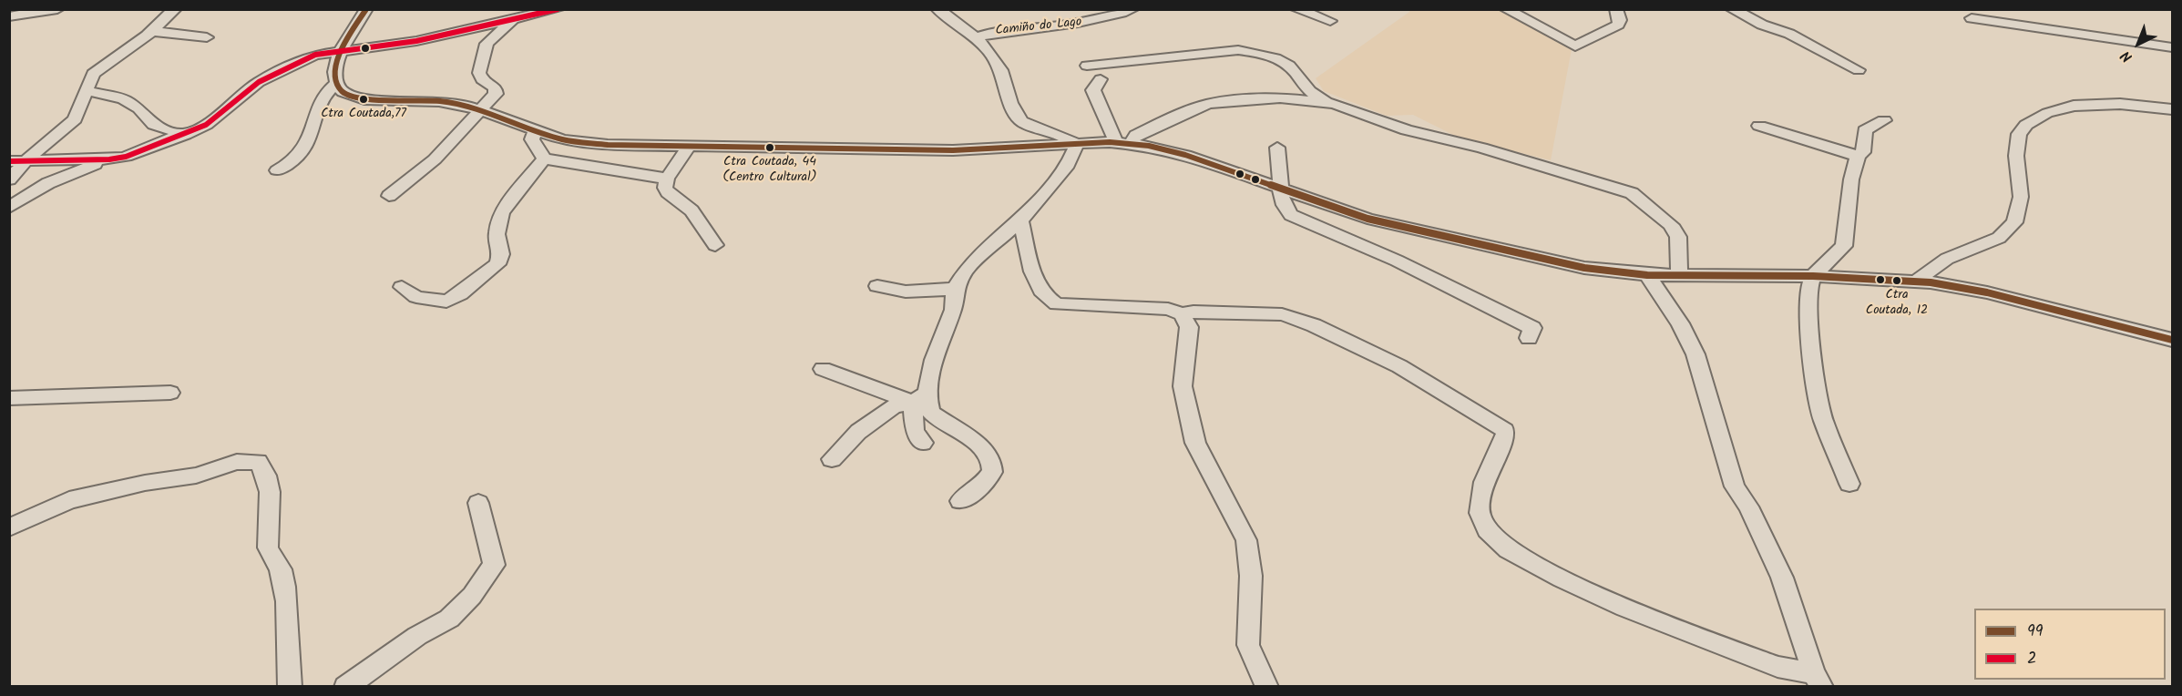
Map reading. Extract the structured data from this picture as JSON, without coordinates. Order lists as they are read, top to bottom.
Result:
{
  "streets": {
    "street": ["Camiño do Lago"]
  },
  "places": ["Ctra Coutada,77", "Ctra Coutada, 44 (Centro Cultural)", "Ctra Coutada, 12"],
  "lines": ["transit line 99", "transit line 2"],
  "legend": ["99", "2"],
  "north": "bottom left"
}
